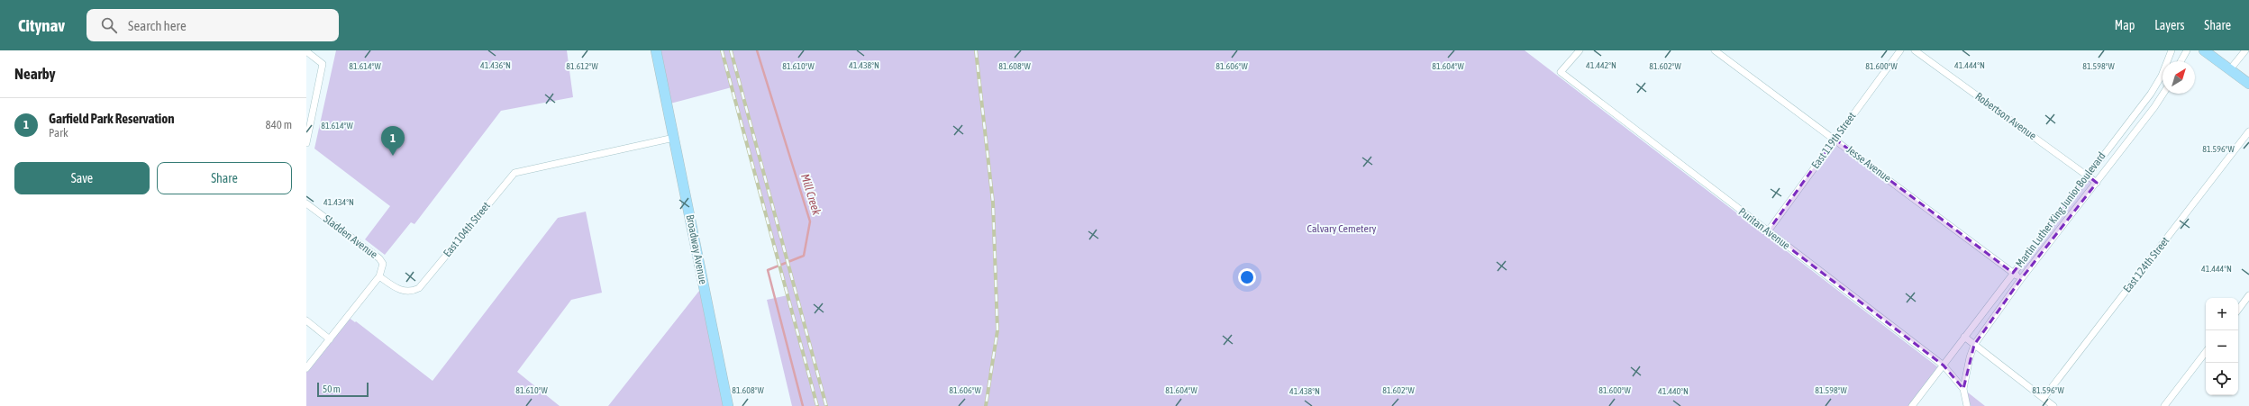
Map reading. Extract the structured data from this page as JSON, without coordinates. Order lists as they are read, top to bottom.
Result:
{
  "streets": {
    "main road": ["Broadway Avenue"],
    "street": [
      "Robertson Avenue",
      "East 119th Street",
      "Jesse Avenue",
      "Martin Luther King Junior Boulevard",
      "Puritan Avenue",
      "East 104th Street",
      "Sladden Avenue",
      "East 124th Street"
    ]
  },
  "crossings": [
    ["Robertson Avenue", "Martin Luther King Junior Boulevard"],
    ["East 119th Street", "Jesse Avenue"],
    ["East 119th Street", "Puritan Avenue"],
    ["Jesse Avenue", "Martin Luther King Junior Boulevard"],
    ["Martin Luther King Junior Boulevard", "Puritan Avenue"],
    ["East 104th Street", "Sladden Avenue"],
    ["East 104th Street", "Broadway Avenue"]
  ],
  "water": ["Mill Creek"],
  "parks": ["Calvary Cemetery"],
  "scale_bar": "50 m",
  "north": "top right",
  "page": {
    "header": "Citynav",
    "search": "Search here",
    "nav": ["Map", "Layers", "Share"],
    "heading": "Nearby",
    "list": [
      {
        "mark": "1",
        "name": "Garfield Park Reservation",
        "note": "Park",
        "value": "840 m"
      }
    ],
    "pins": "1",
    "buttons": ["Save", "Share"],
    "map_buttons": ["+", "−"],
    "scale": "50 m"
  },
  "coordinates": [
    "41.436°N",
    "41.438°N",
    "41.442°N",
    "41.444°N",
    "81.612°W",
    "81.610°W",
    "81.608°W",
    "81.606°W",
    "81.602°W",
    "81.598°W",
    "81.614°W",
    "81.604°W",
    "81.600°W",
    "81.596°W",
    "41.434°N",
    "41.440°N"
  ]
}
